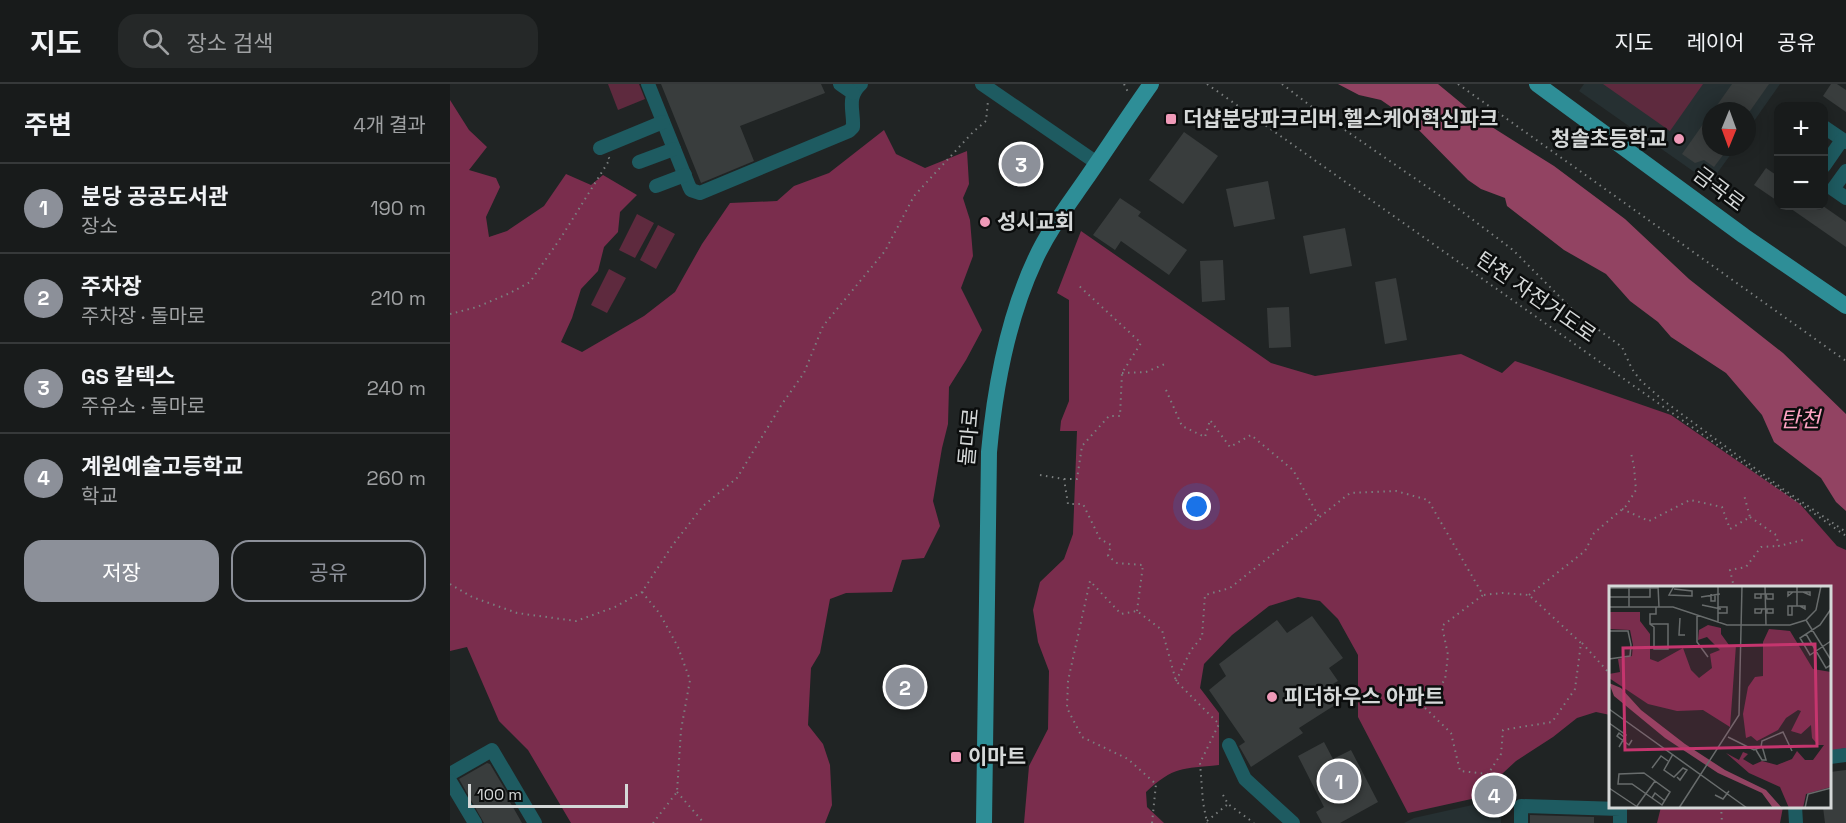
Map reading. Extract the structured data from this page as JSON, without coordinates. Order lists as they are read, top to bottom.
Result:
{
  "streets": {
    "main road": ["금곡로", "돌마로"],
    "path": ["탄천 자전거도로"]
  },
  "water": ["탄천"],
  "places": {
    "transit": ["더샵분당파크리버.헬스케어혁신파크", "이마트"],
    "other": ["청솔초등학교", "성시교회", "피더하우스 아파트"]
  },
  "scale_bar": "100 m",
  "north": "bottom",
  "page": {
    "header": "지도",
    "search": "장소 검색",
    "nav": ["지도", "레이어", "공유"],
    "heading": ["주변", "4개 결과"],
    "map_buttons": ["+", "−"],
    "pins": [
      "3",
      "2",
      "1",
      "4"
    ],
    "list": [
      {
        "mark": "1",
        "name": "분당 공공도서관",
        "note": "장소",
        "value": "190 m"
      },
      {
        "mark": "2",
        "name": "주차장",
        "note": "주차장 · 돌마로",
        "value": "210 m"
      },
      {
        "mark": "3",
        "name": "GS 칼텍스",
        "note": "주유소 · 돌마로",
        "value": "240 m"
      },
      {
        "mark": "4",
        "name": "계원예술고등학교",
        "note": "학교",
        "value": "260 m"
      }
    ],
    "buttons": ["저장", "공유"],
    "scale": "100 m"
  }
}
